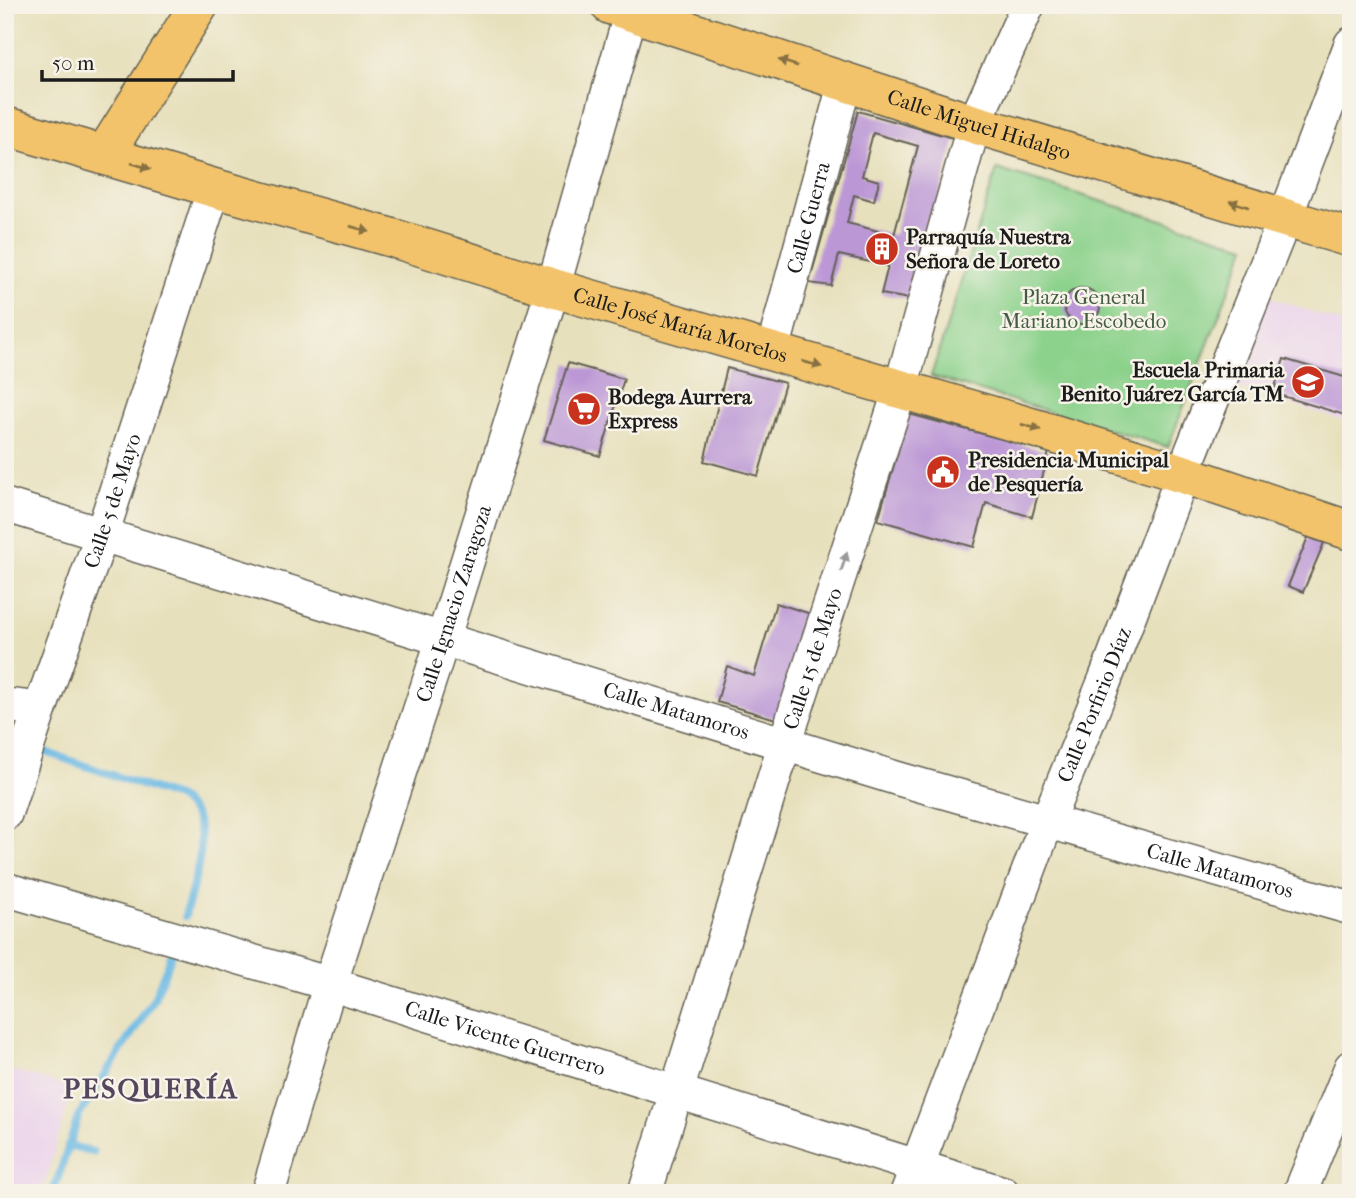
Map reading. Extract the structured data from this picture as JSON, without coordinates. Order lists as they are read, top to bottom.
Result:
{
  "streets": {
    "main road": ["Calle Miguel Hidalgo", "Calle José María Morelos"],
    "street": [
      "Calle Guerra",
      "Calle 5 de Mayo",
      "Calle Ignacio Zaragoza",
      "Calle 15 de Mayo",
      "Calle Porfirio Díaz",
      "Calle Matamoros",
      "Calle Vicente Guerrero"
    ]
  },
  "crossings": [
    ["Calle Miguel Hidalgo", "Calle Guerra"],
    ["Calle Miguel Hidalgo", "Calle Ignacio Zaragoza"],
    ["Calle Miguel Hidalgo", "Calle 15 de Mayo"],
    ["Calle Miguel Hidalgo", "Calle Porfirio Díaz"],
    ["Calle Guerra", "Calle José María Morelos"],
    ["Calle José María Morelos", "Calle 5 de Mayo"],
    ["Calle José María Morelos", "Calle Ignacio Zaragoza"],
    ["Calle José María Morelos", "Calle 15 de Mayo"],
    ["Calle José María Morelos", "Calle Porfirio Díaz"],
    ["Calle 5 de Mayo", "Calle Matamoros"],
    ["Calle Ignacio Zaragoza", "Calle Matamoros"],
    ["Calle Ignacio Zaragoza", "Calle Vicente Guerrero"],
    ["Calle 15 de Mayo", "Calle Matamoros"],
    ["Calle 15 de Mayo", "Calle Vicente Guerrero"],
    ["Calle Porfirio Díaz", "Calle Matamoros"],
    ["Calle Porfirio Díaz", "Calle Vicente Guerrero"]
  ],
  "one_way": ["Calle Miguel Hidalgo", "Calle José María Morelos"],
  "districts": ["PESQUERÍA"],
  "parks": ["Plaza General Mariano Escobedo"],
  "places": {
    "building": ["Parraquía Nuestra Señora de Loreto"],
    "school or university": ["Escuela Primaria Benito Juárez García TM"],
    "supermarket": ["Bodega Aurrera Express"],
    "public building": ["Presidencia Municipal de Pesquería"]
  },
  "scale_bar": "50 m"
}
